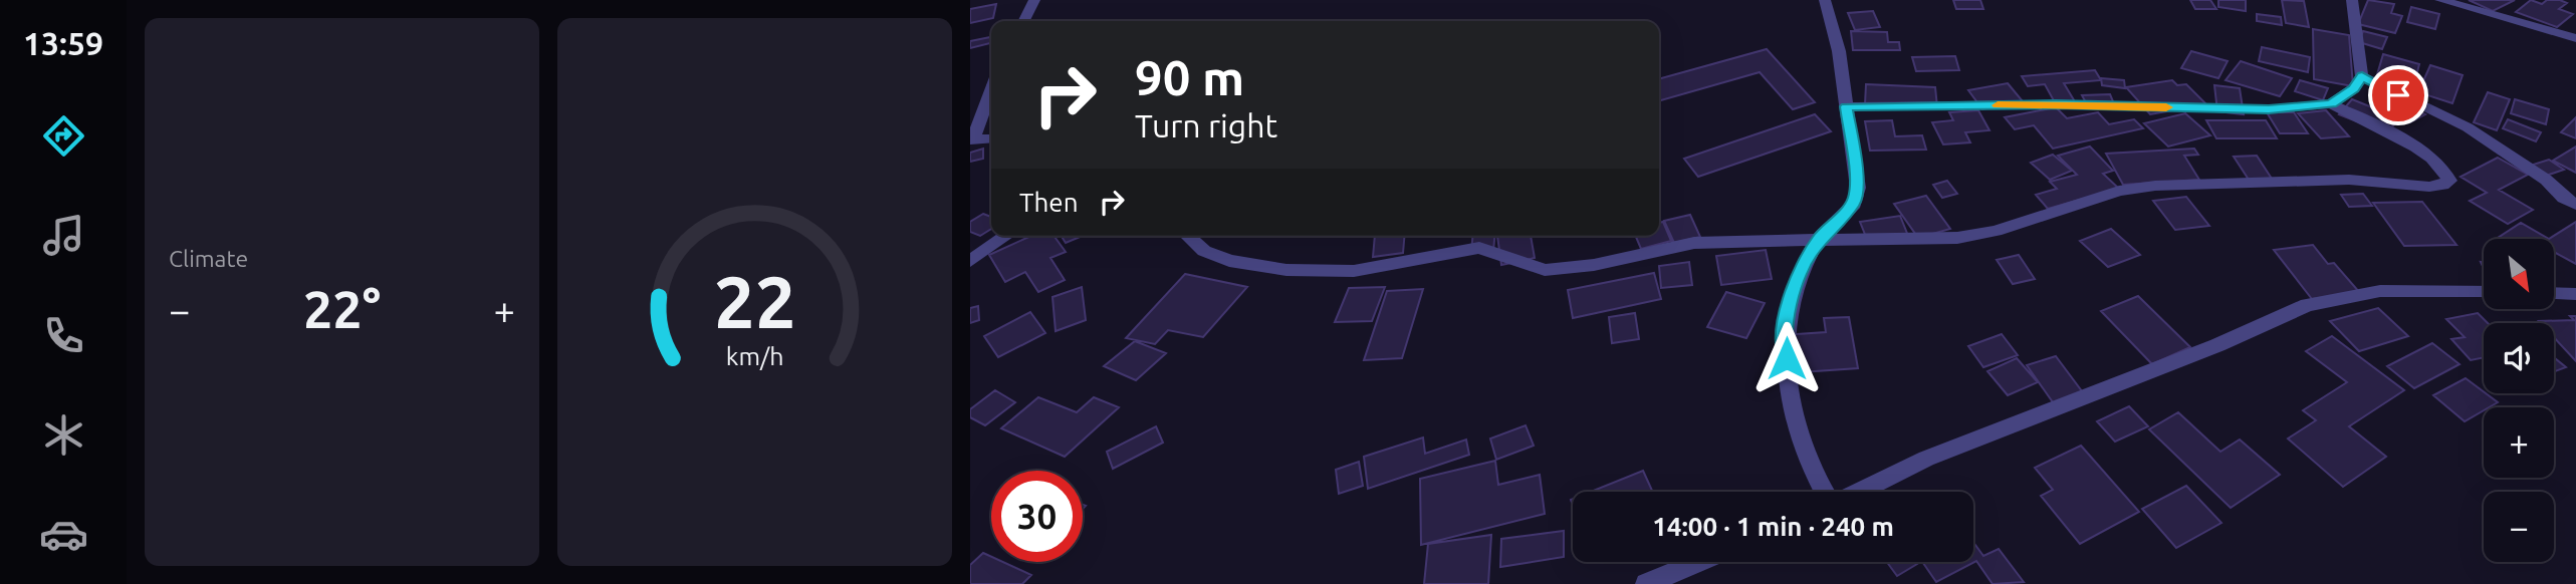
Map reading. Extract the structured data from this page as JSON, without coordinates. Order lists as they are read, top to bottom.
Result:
{
  "north": "bottom right",
  "page": {
    "tabs": "13:59",
    "tile": "Climate",
    "turn": ["90 m", "Turn right"],
    "then": "Then",
    "map_buttons": ["+", "−"],
    "heat": ["−", "22°", "+"],
    "limit": "30",
    "trip": "14:00 · 1 min · 240 m",
    "gauge": ["22", "km/h"]
  }
}
